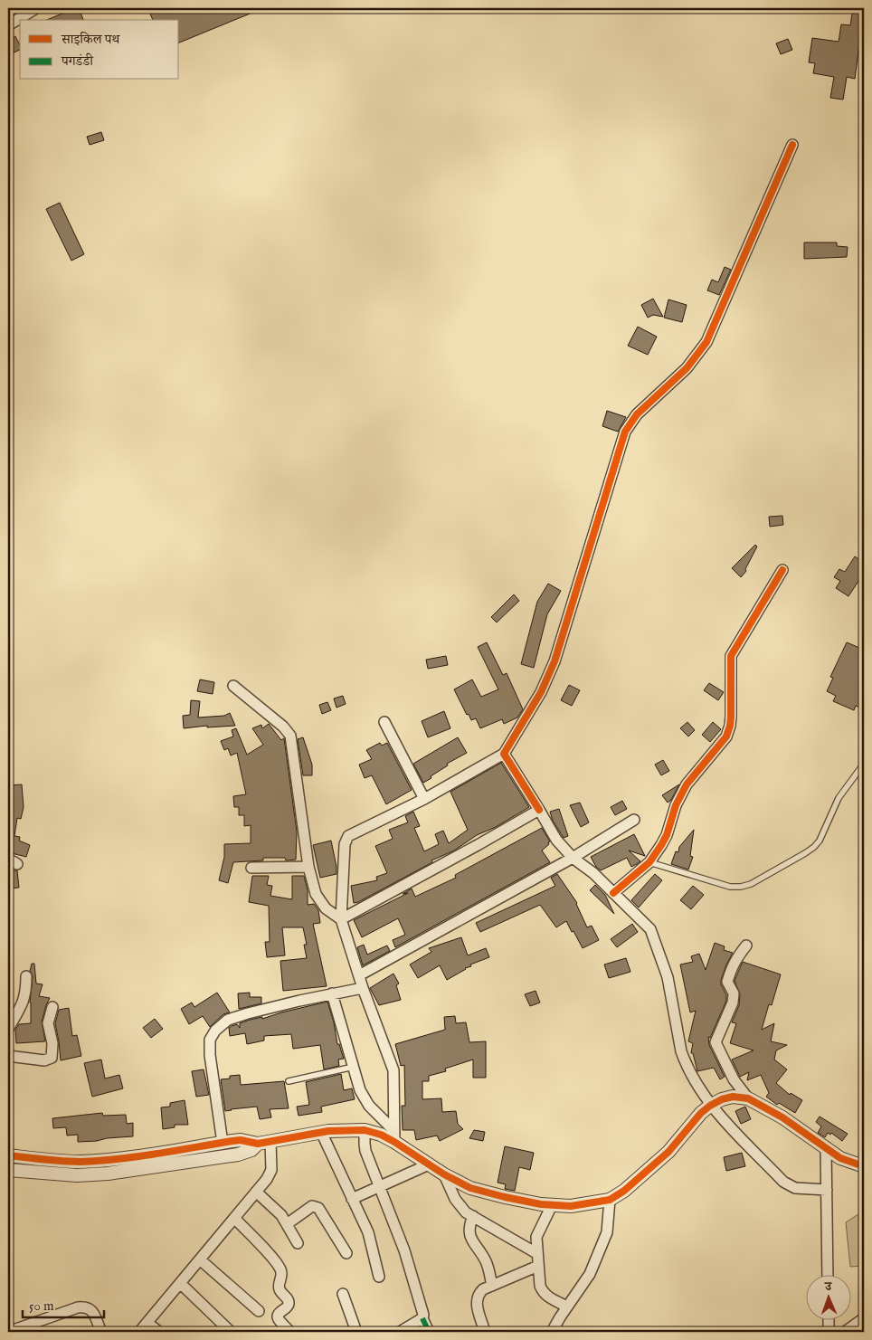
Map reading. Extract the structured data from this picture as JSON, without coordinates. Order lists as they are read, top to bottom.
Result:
{
  "legend": ["साइकिल पथ", "पगडंडी"],
  "scale_bar": "50 m",
  "north": "top"
}
